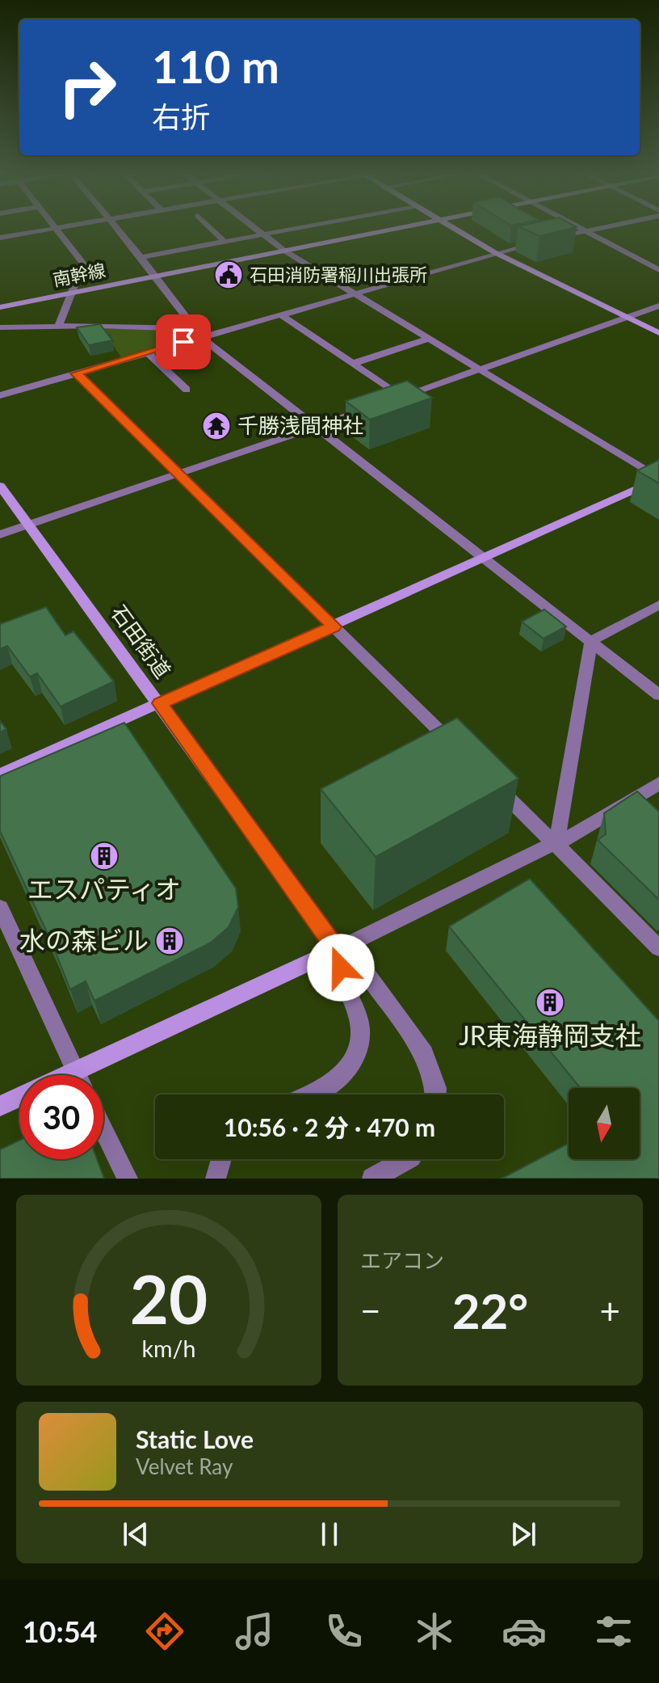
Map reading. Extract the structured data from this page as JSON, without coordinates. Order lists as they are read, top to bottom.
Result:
{
  "streets": {
    "street": ["南幹線", "石田街道"]
  },
  "places": {
    "public building": ["石田消防署稲川出張所"],
    "temple": ["千勝浅間神社"],
    "building": ["エスパティオ", "水の森ビル", "JR東海静岡支社"]
  },
  "north": "bottom",
  "page": {
    "turn": ["110 m", "右折"],
    "limit": "30",
    "trip": "10:56 · 2 分 · 470 m",
    "tile": "エアコン",
    "heat": ["−", "22°", "+"],
    "song": ["Static Love", "Velvet Ray"],
    "tabs": "10:54",
    "gauge": ["20", "km/h"]
  }
}
